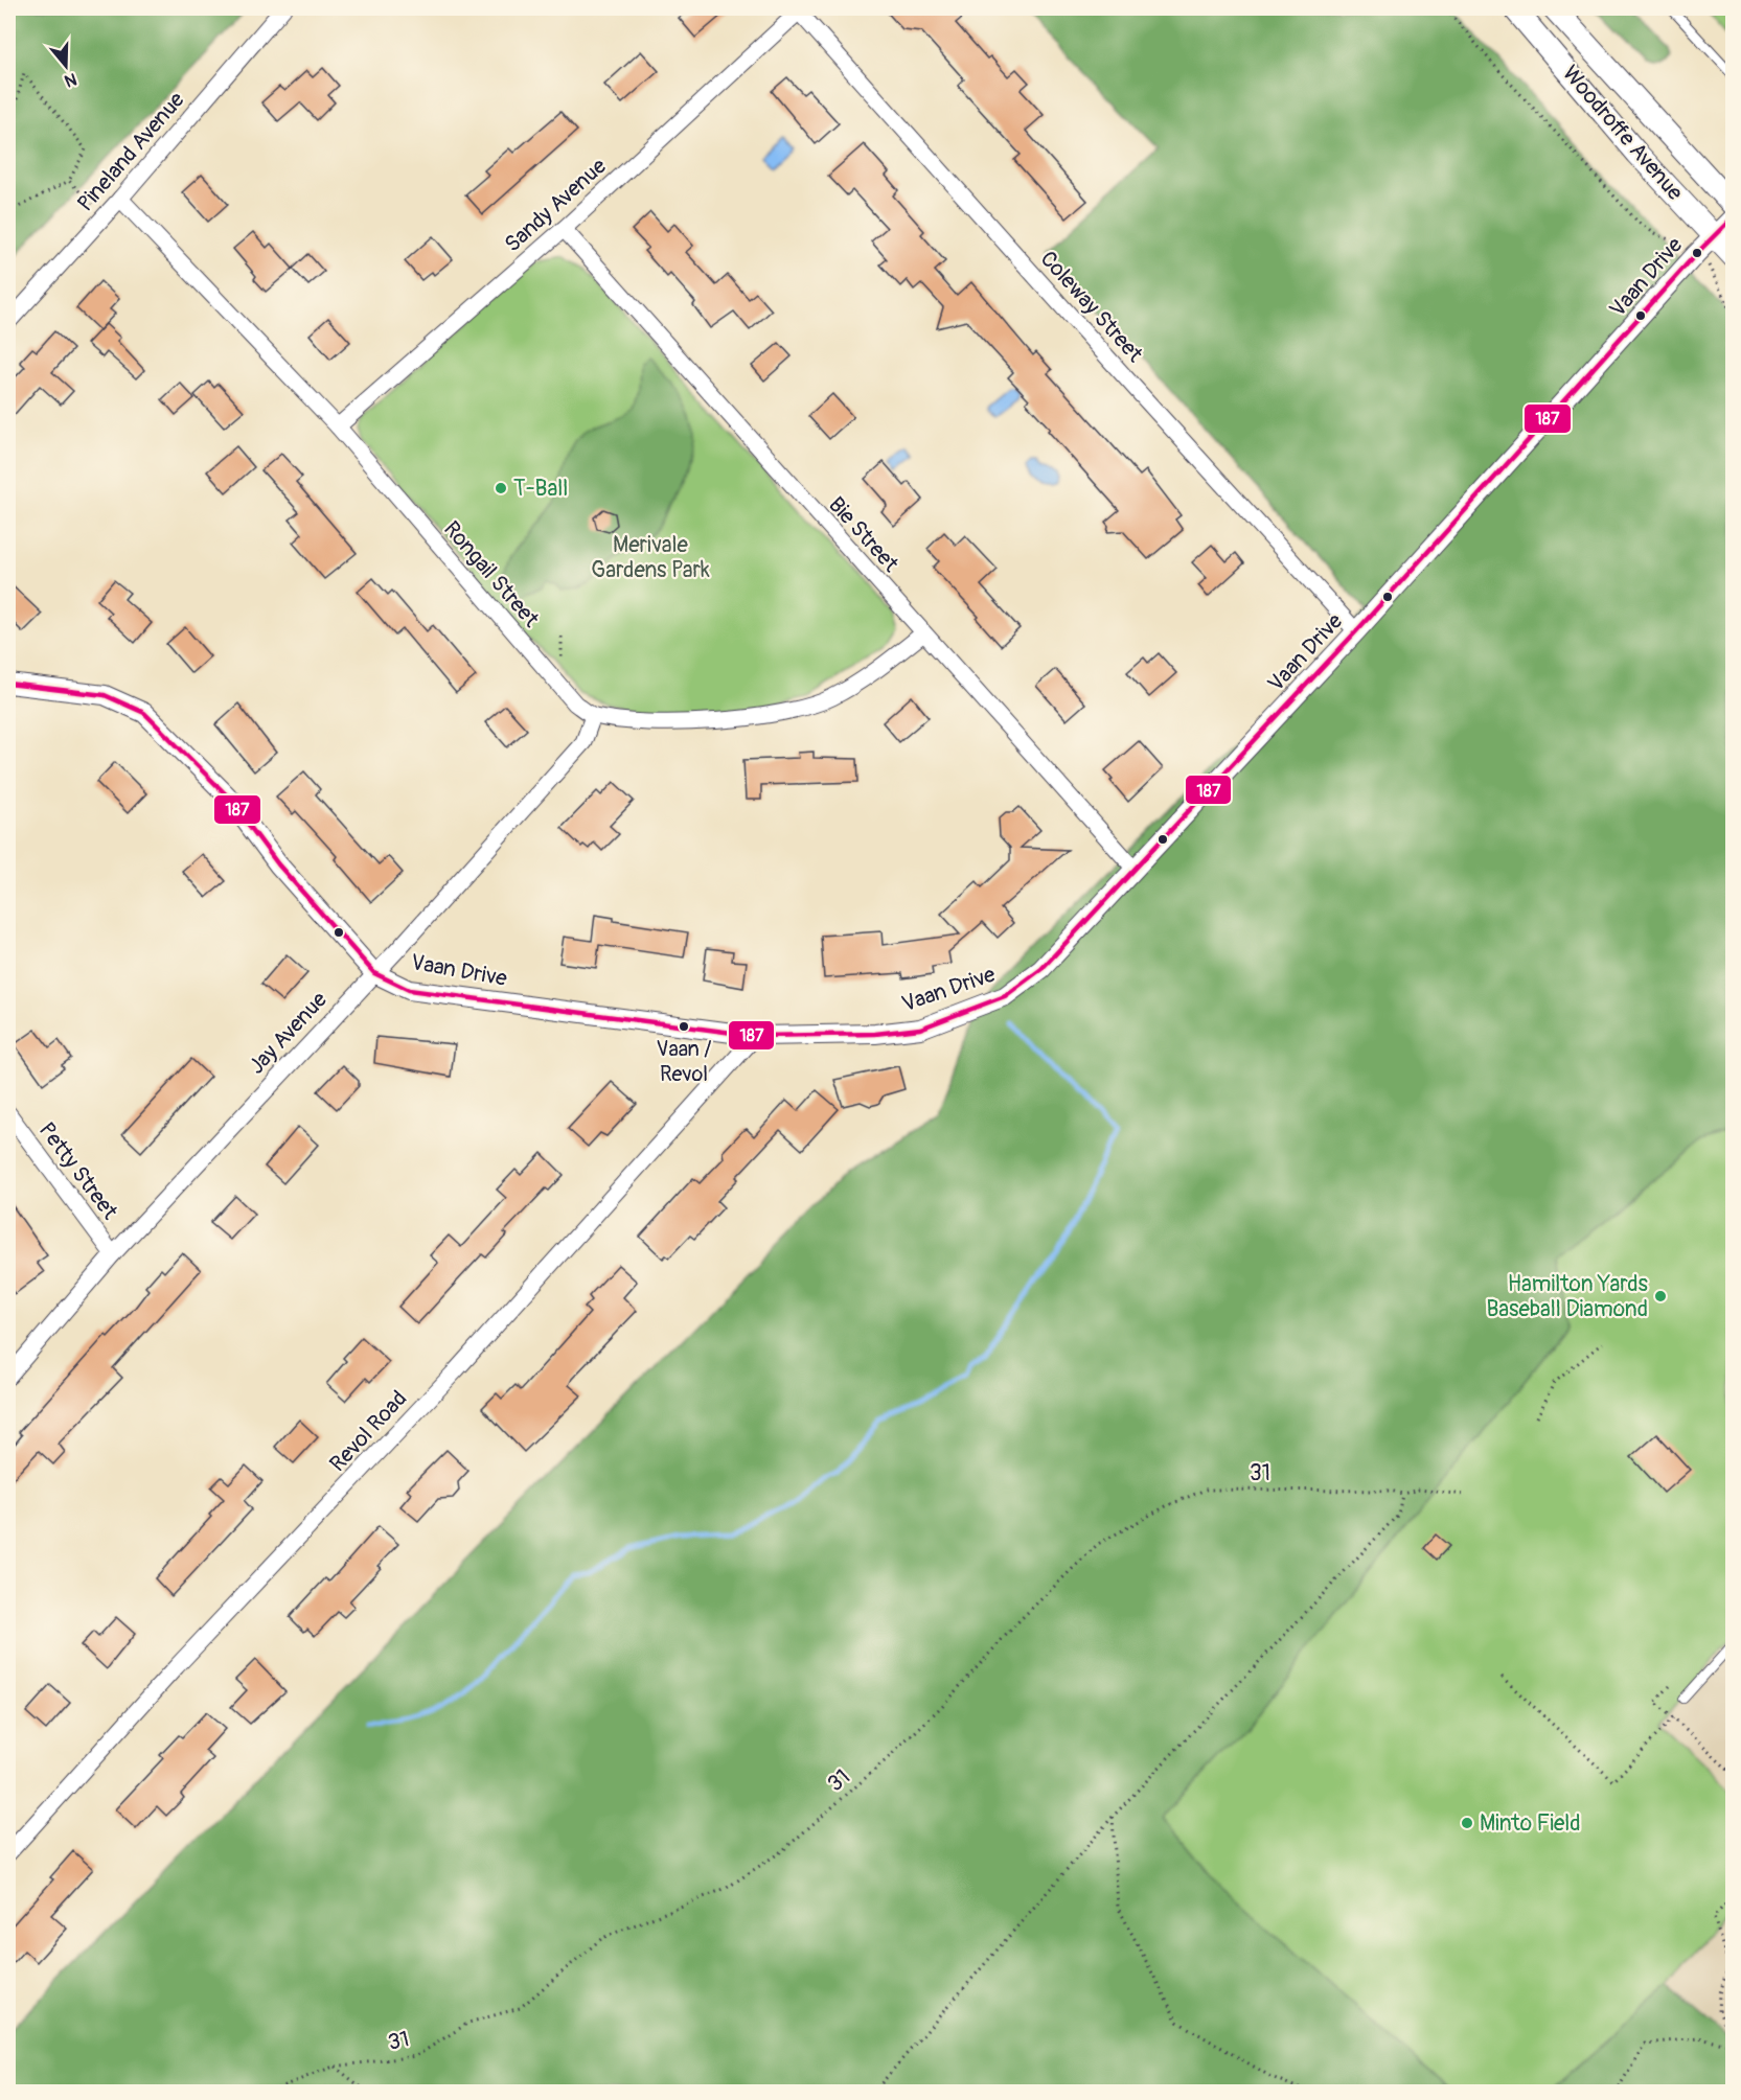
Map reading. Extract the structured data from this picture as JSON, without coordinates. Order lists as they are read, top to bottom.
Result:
{
  "streets": {
    "main road": ["Woodroffe Avenue"],
    "street": [
      "Pineland Avenue",
      "Sandy Avenue",
      "Vaan Drive",
      "Coleway Street",
      "Bie Street",
      "Rongail Street",
      "Jay Avenue",
      "Petty Street",
      "Revol Road"
    ],
    "path": ["31"]
  },
  "crossings": [
    ["Woodroffe Avenue", "Vaan Drive"],
    ["Pineland Avenue", "Rongail Street"],
    ["Sandy Avenue", "Coleway Street"],
    ["Sandy Avenue", "Bie Street"],
    ["Sandy Avenue", "Rongail Street"],
    ["Vaan Drive", "Coleway Street"],
    ["Vaan Drive", "Bie Street"],
    ["Vaan Drive", "Jay Avenue"],
    ["Vaan Drive", "Revol Road"],
    ["Rongail Street", "Jay Avenue"],
    ["Jay Avenue", "Petty Street"]
  ],
  "parks": ["Merivale Gardens Park"],
  "places": [
    "T-Ball",
    "Vaan / Revol",
    "Hamilton Yards Baseball Diamond",
    "Minto Field"
  ],
  "lines": ["transit line 187"],
  "north": "bottom"
}
